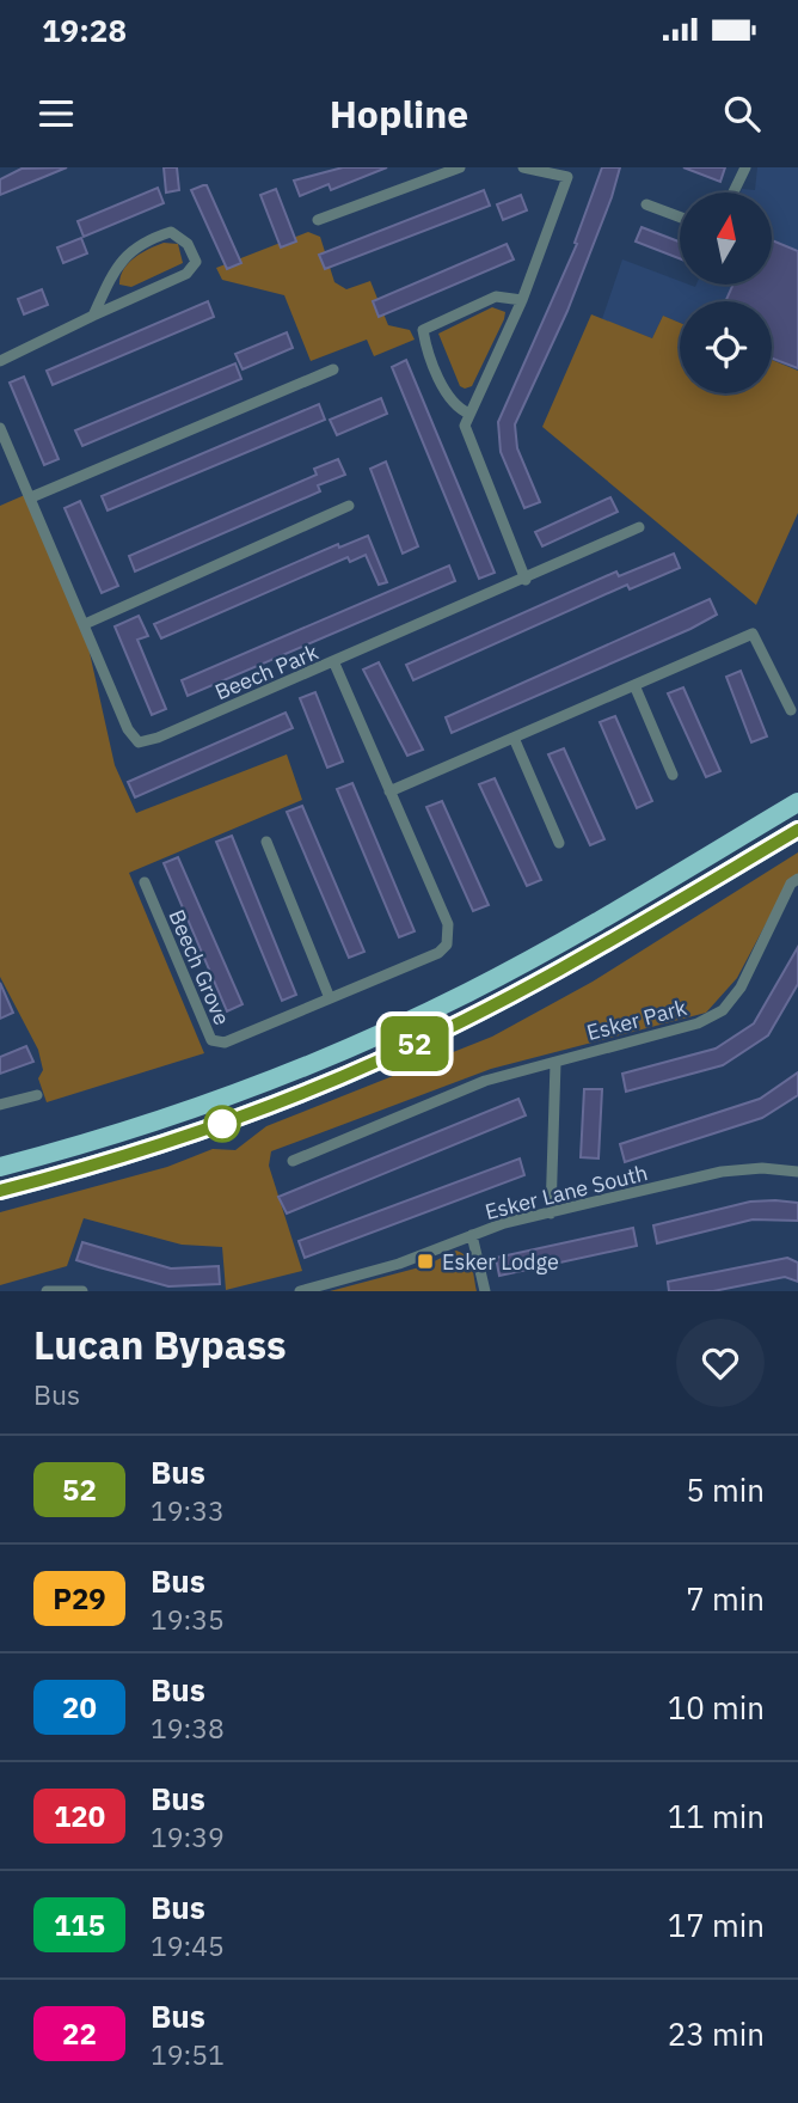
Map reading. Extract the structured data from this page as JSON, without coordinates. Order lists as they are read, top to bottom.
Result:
{
  "streets": {
    "street": [
      "Beech Park",
      "Beech Grove",
      "Esker Park",
      "Esker Lane South"
    ]
  },
  "crossings": [
    ["Beech Park", "Beech Grove"]
  ],
  "places": {
    "transit": ["Esker Lodge"]
  },
  "lines": ["bus line 52"],
  "north": "top",
  "page": {
    "status": "19:28",
    "header": "Hopline",
    "on_map": "52",
    "heading": ["Lucan Bypass", "Bus"],
    "list": [
      {
        "mark": "52",
        "name": "Bus",
        "note": "19:33",
        "value": "5 min"
      },
      {
        "mark": "P29",
        "name": "Bus",
        "note": "19:35",
        "value": "7 min"
      },
      {
        "mark": "20",
        "name": "Bus",
        "note": "19:38",
        "value": "10 min"
      },
      {
        "mark": "120",
        "name": "Bus",
        "note": "19:39",
        "value": "11 min"
      },
      {
        "mark": "115",
        "name": "Bus",
        "note": "19:45",
        "value": "17 min"
      },
      {
        "mark": "22",
        "name": "Bus",
        "note": "19:51",
        "value": "23 min"
      }
    ]
  }
}
